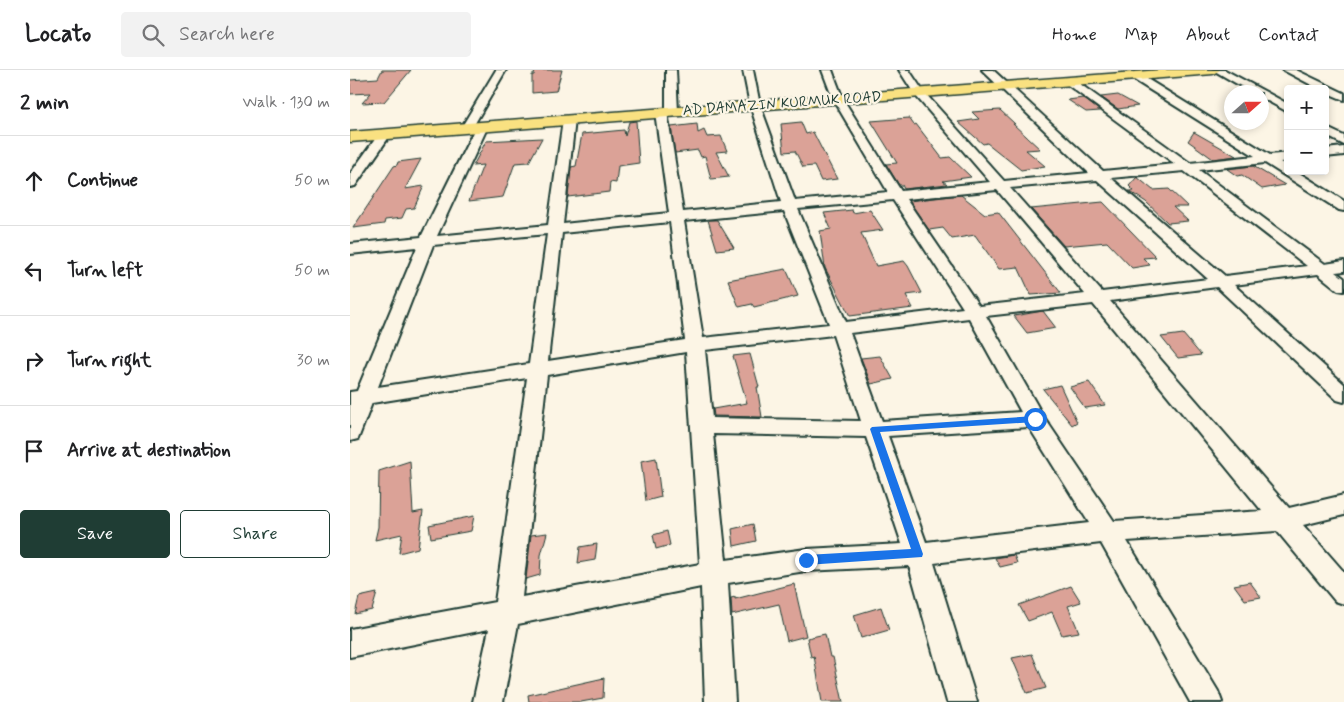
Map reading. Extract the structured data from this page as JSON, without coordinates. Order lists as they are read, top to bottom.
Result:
{
  "streets": {
    "highway": ["AD DAMAZIN KURMUK ROAD"]
  },
  "north": "right",
  "page": {
    "header": "Locato",
    "search": "Search here",
    "nav": [
      "Home",
      "Map",
      "About",
      "Contact"
    ],
    "heading": ["2 min", "Walk · 130 m"],
    "map_buttons": ["+", "−"],
    "list": [
      ["Continue", "50 m"],
      ["Turn left", "50 m"],
      ["Turn right", "30 m"],
      "Arrive at destination"
    ],
    "buttons": ["Save", "Share"]
  }
}
